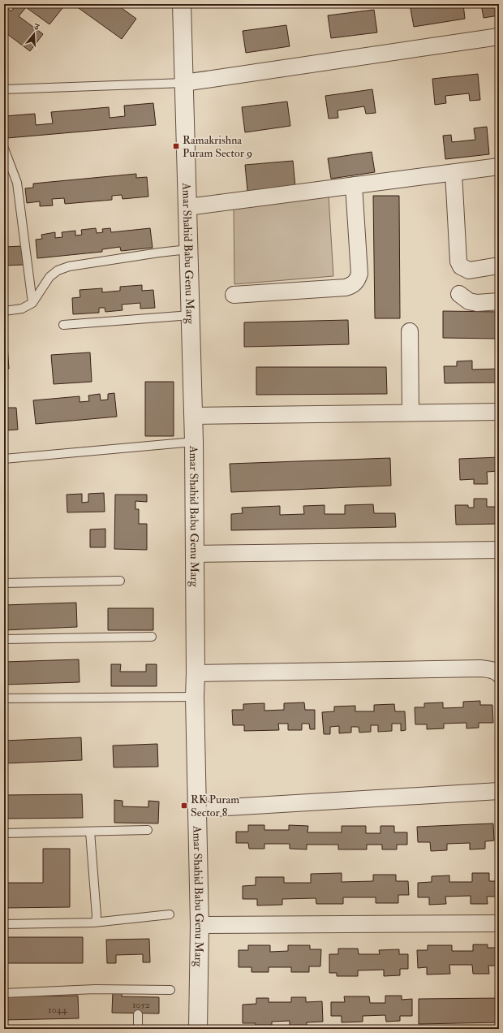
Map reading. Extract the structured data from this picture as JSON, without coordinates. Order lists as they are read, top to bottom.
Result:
{
  "streets": {
    "street": ["Amar Shahid Babu Genu Marg"]
  },
  "places": {
    "transit": ["Ramakrishna Puram Sector 9", "RK Puram Sector 8"]
  },
  "house_numbers": ["1052", "1044"],
  "north": "top"
}
